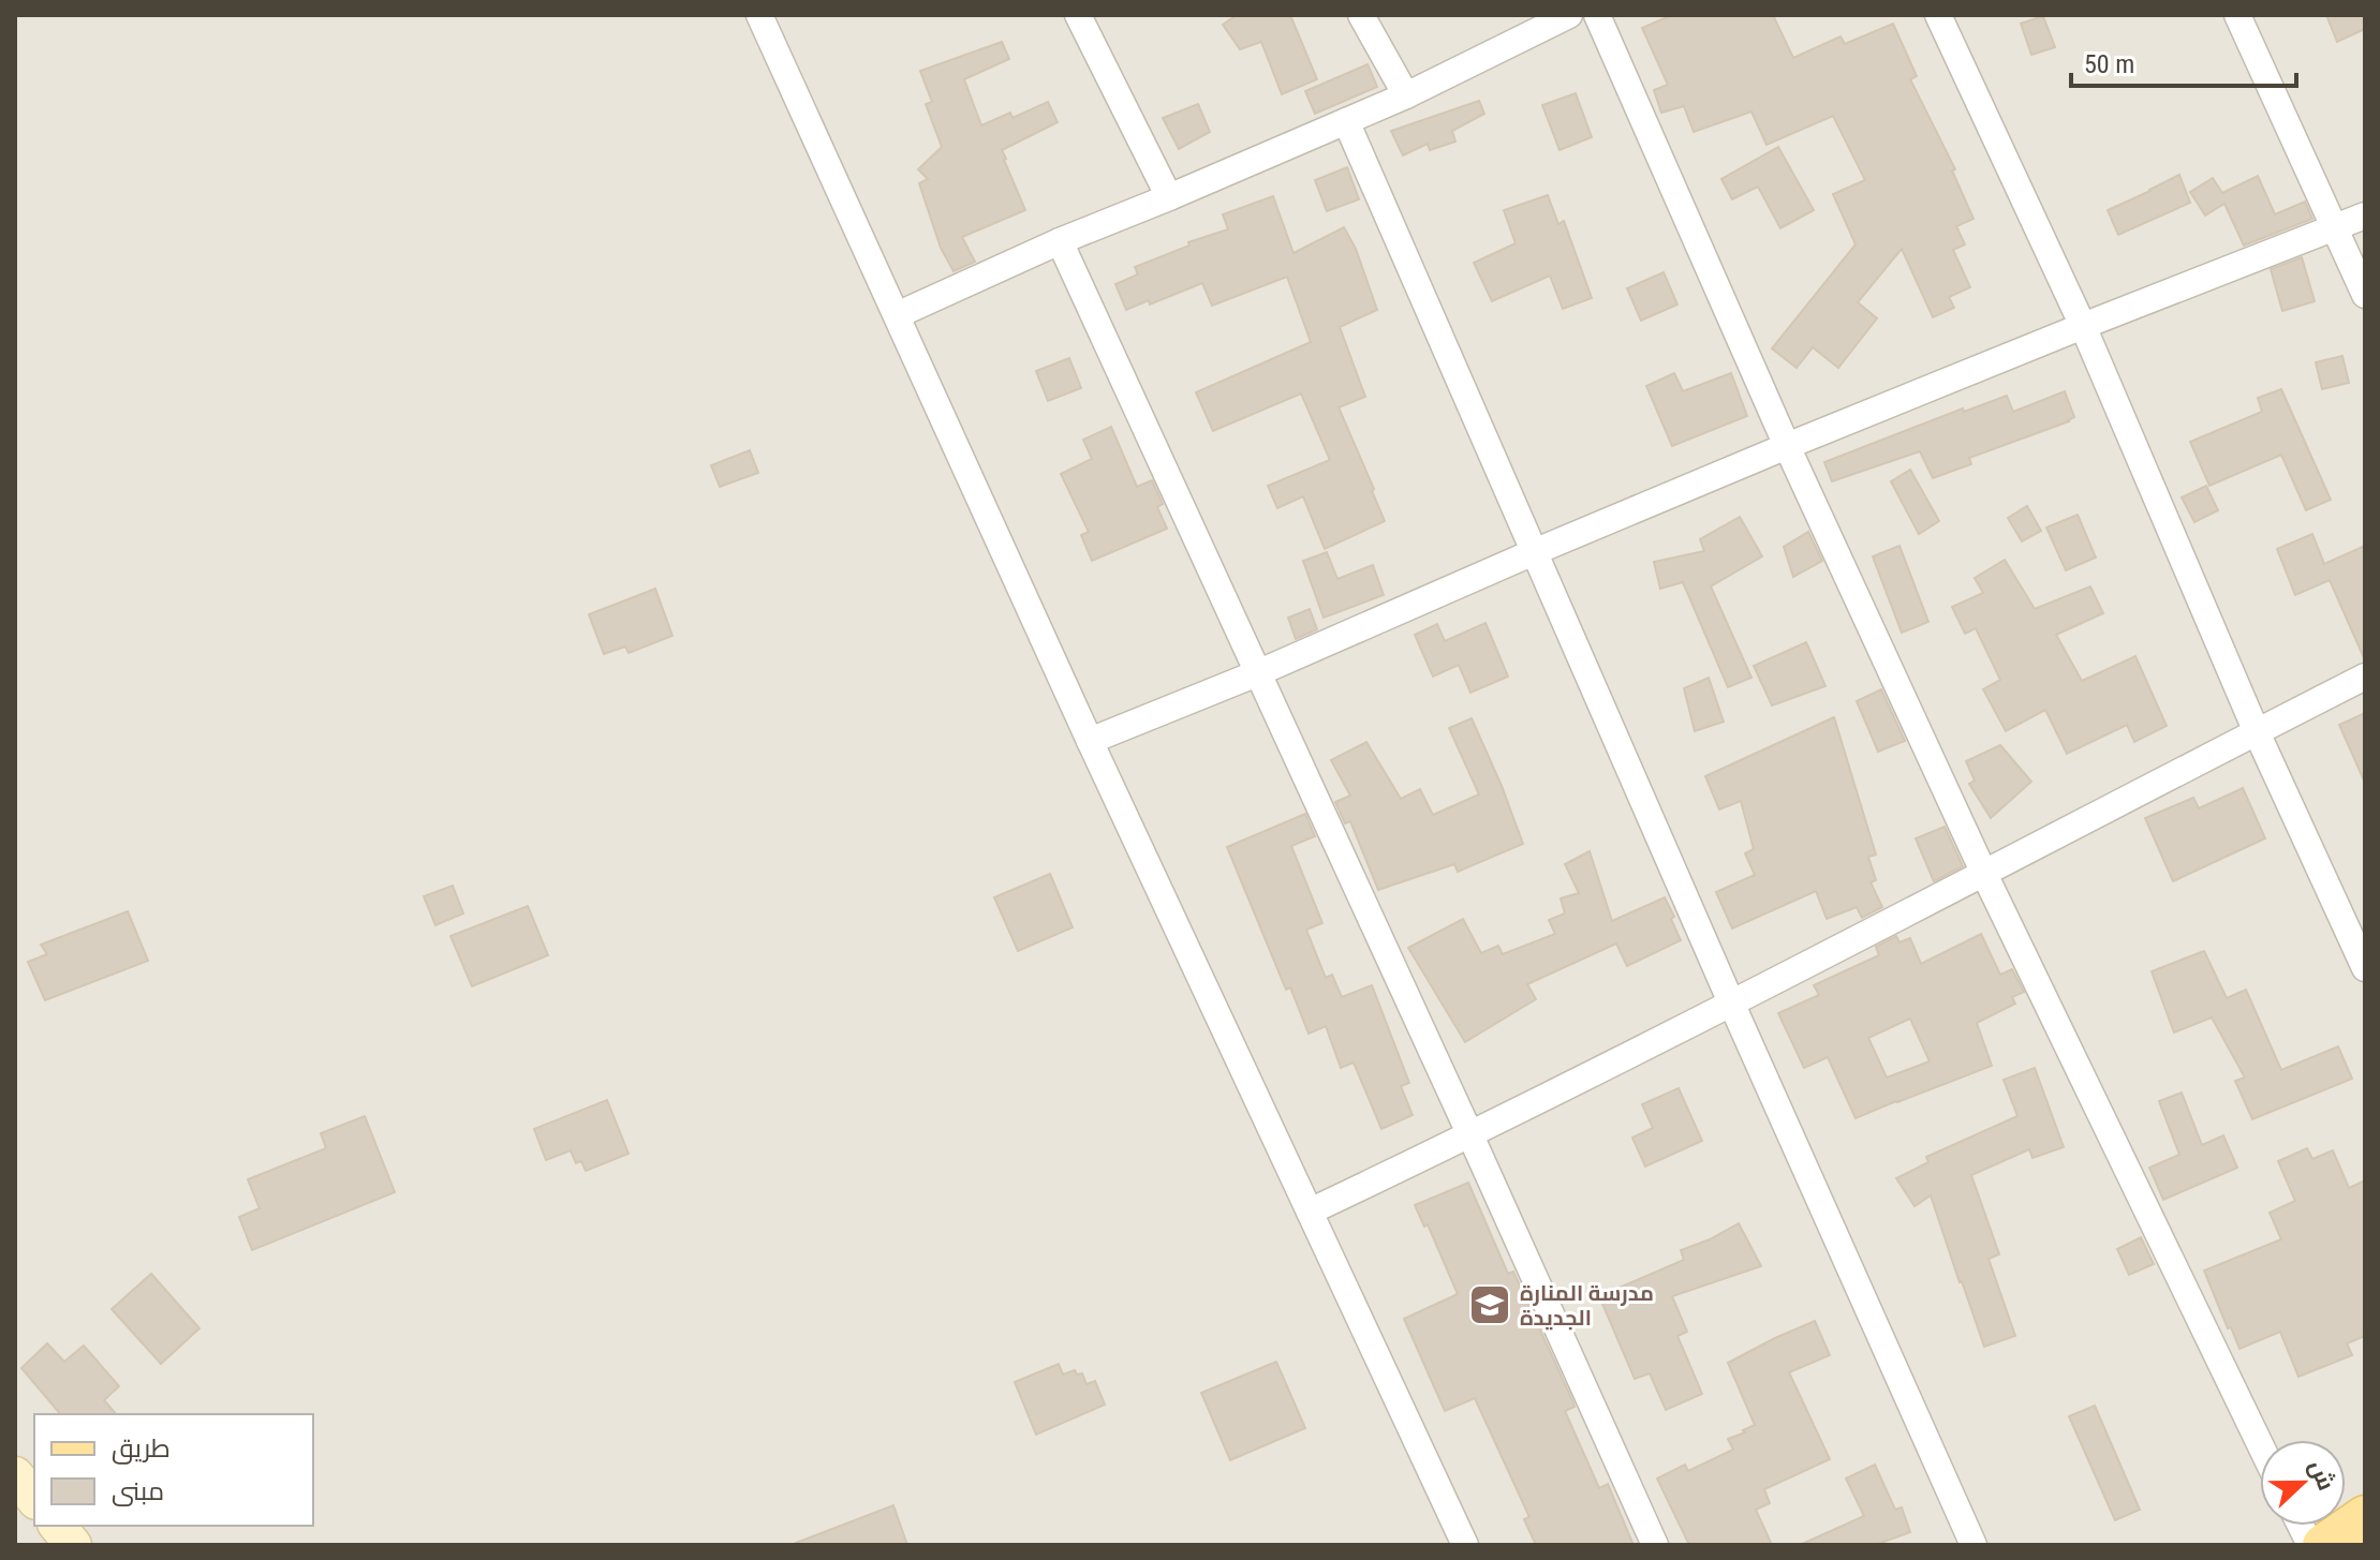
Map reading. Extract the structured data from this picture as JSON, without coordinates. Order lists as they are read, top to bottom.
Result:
{
  "places": {
    "school or university": ["مدرسة المنارة الجديدة"]
  },
  "legend": ["طريق", "مبنى"],
  "scale_bar": "50 m",
  "north": "right"
}
